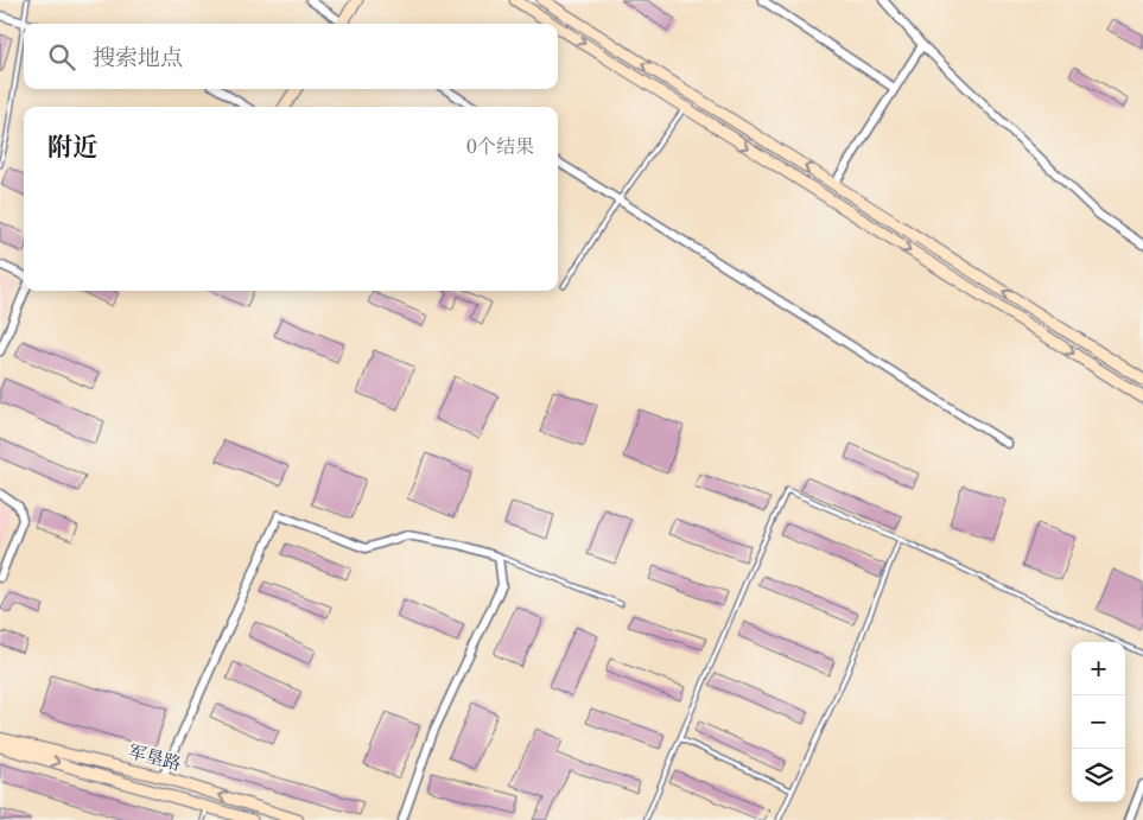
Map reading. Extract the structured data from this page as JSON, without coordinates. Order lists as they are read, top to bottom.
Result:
{
  "streets": {
    "main road": ["军垦路"]
  },
  "page": {
    "search": "搜索地点",
    "heading": ["附近", "0个结果"],
    "map_buttons": ["+", "−"]
  }
}
